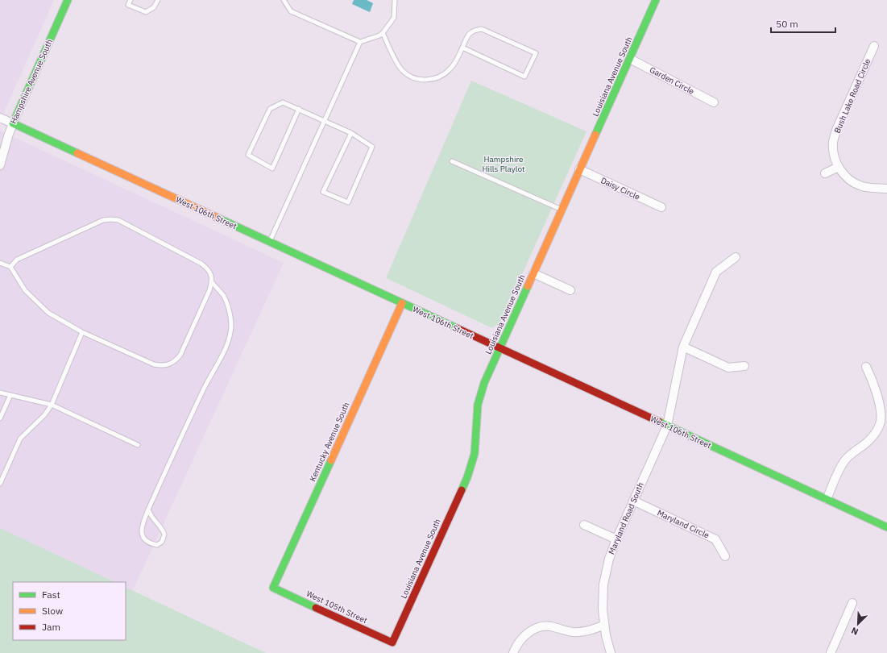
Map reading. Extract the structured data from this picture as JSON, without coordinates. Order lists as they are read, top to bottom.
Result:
{
  "streets": {
    "street": [
      "Louisiana Avenue South",
      "Garden Circle",
      "Hampshire Avenue South",
      "Bush Lake Road Circle",
      "Daisy Circle",
      "West 106th Street",
      "Kentucky Avenue South",
      "Maryland Road South",
      "Maryland Circle",
      "West 105th Street"
    ]
  },
  "crossings": [
    ["Louisiana Avenue South", "Garden Circle"],
    ["Louisiana Avenue South", "Daisy Circle"],
    ["Louisiana Avenue South", "West 106th Street"],
    ["Louisiana Avenue South", "West 105th Street"],
    ["Hampshire Avenue South", "West 106th Street"],
    ["West 106th Street", "Kentucky Avenue South"],
    ["West 106th Street", "Maryland Road South"],
    ["Kentucky Avenue South", "West 105th Street"],
    ["Maryland Road South", "Maryland Circle"]
  ],
  "parks": ["Hampshire Hills Playlot"],
  "legend": ["Fast", "Slow", "Jam"],
  "scale_bar": "50 m",
  "north": "bottom left"
}
